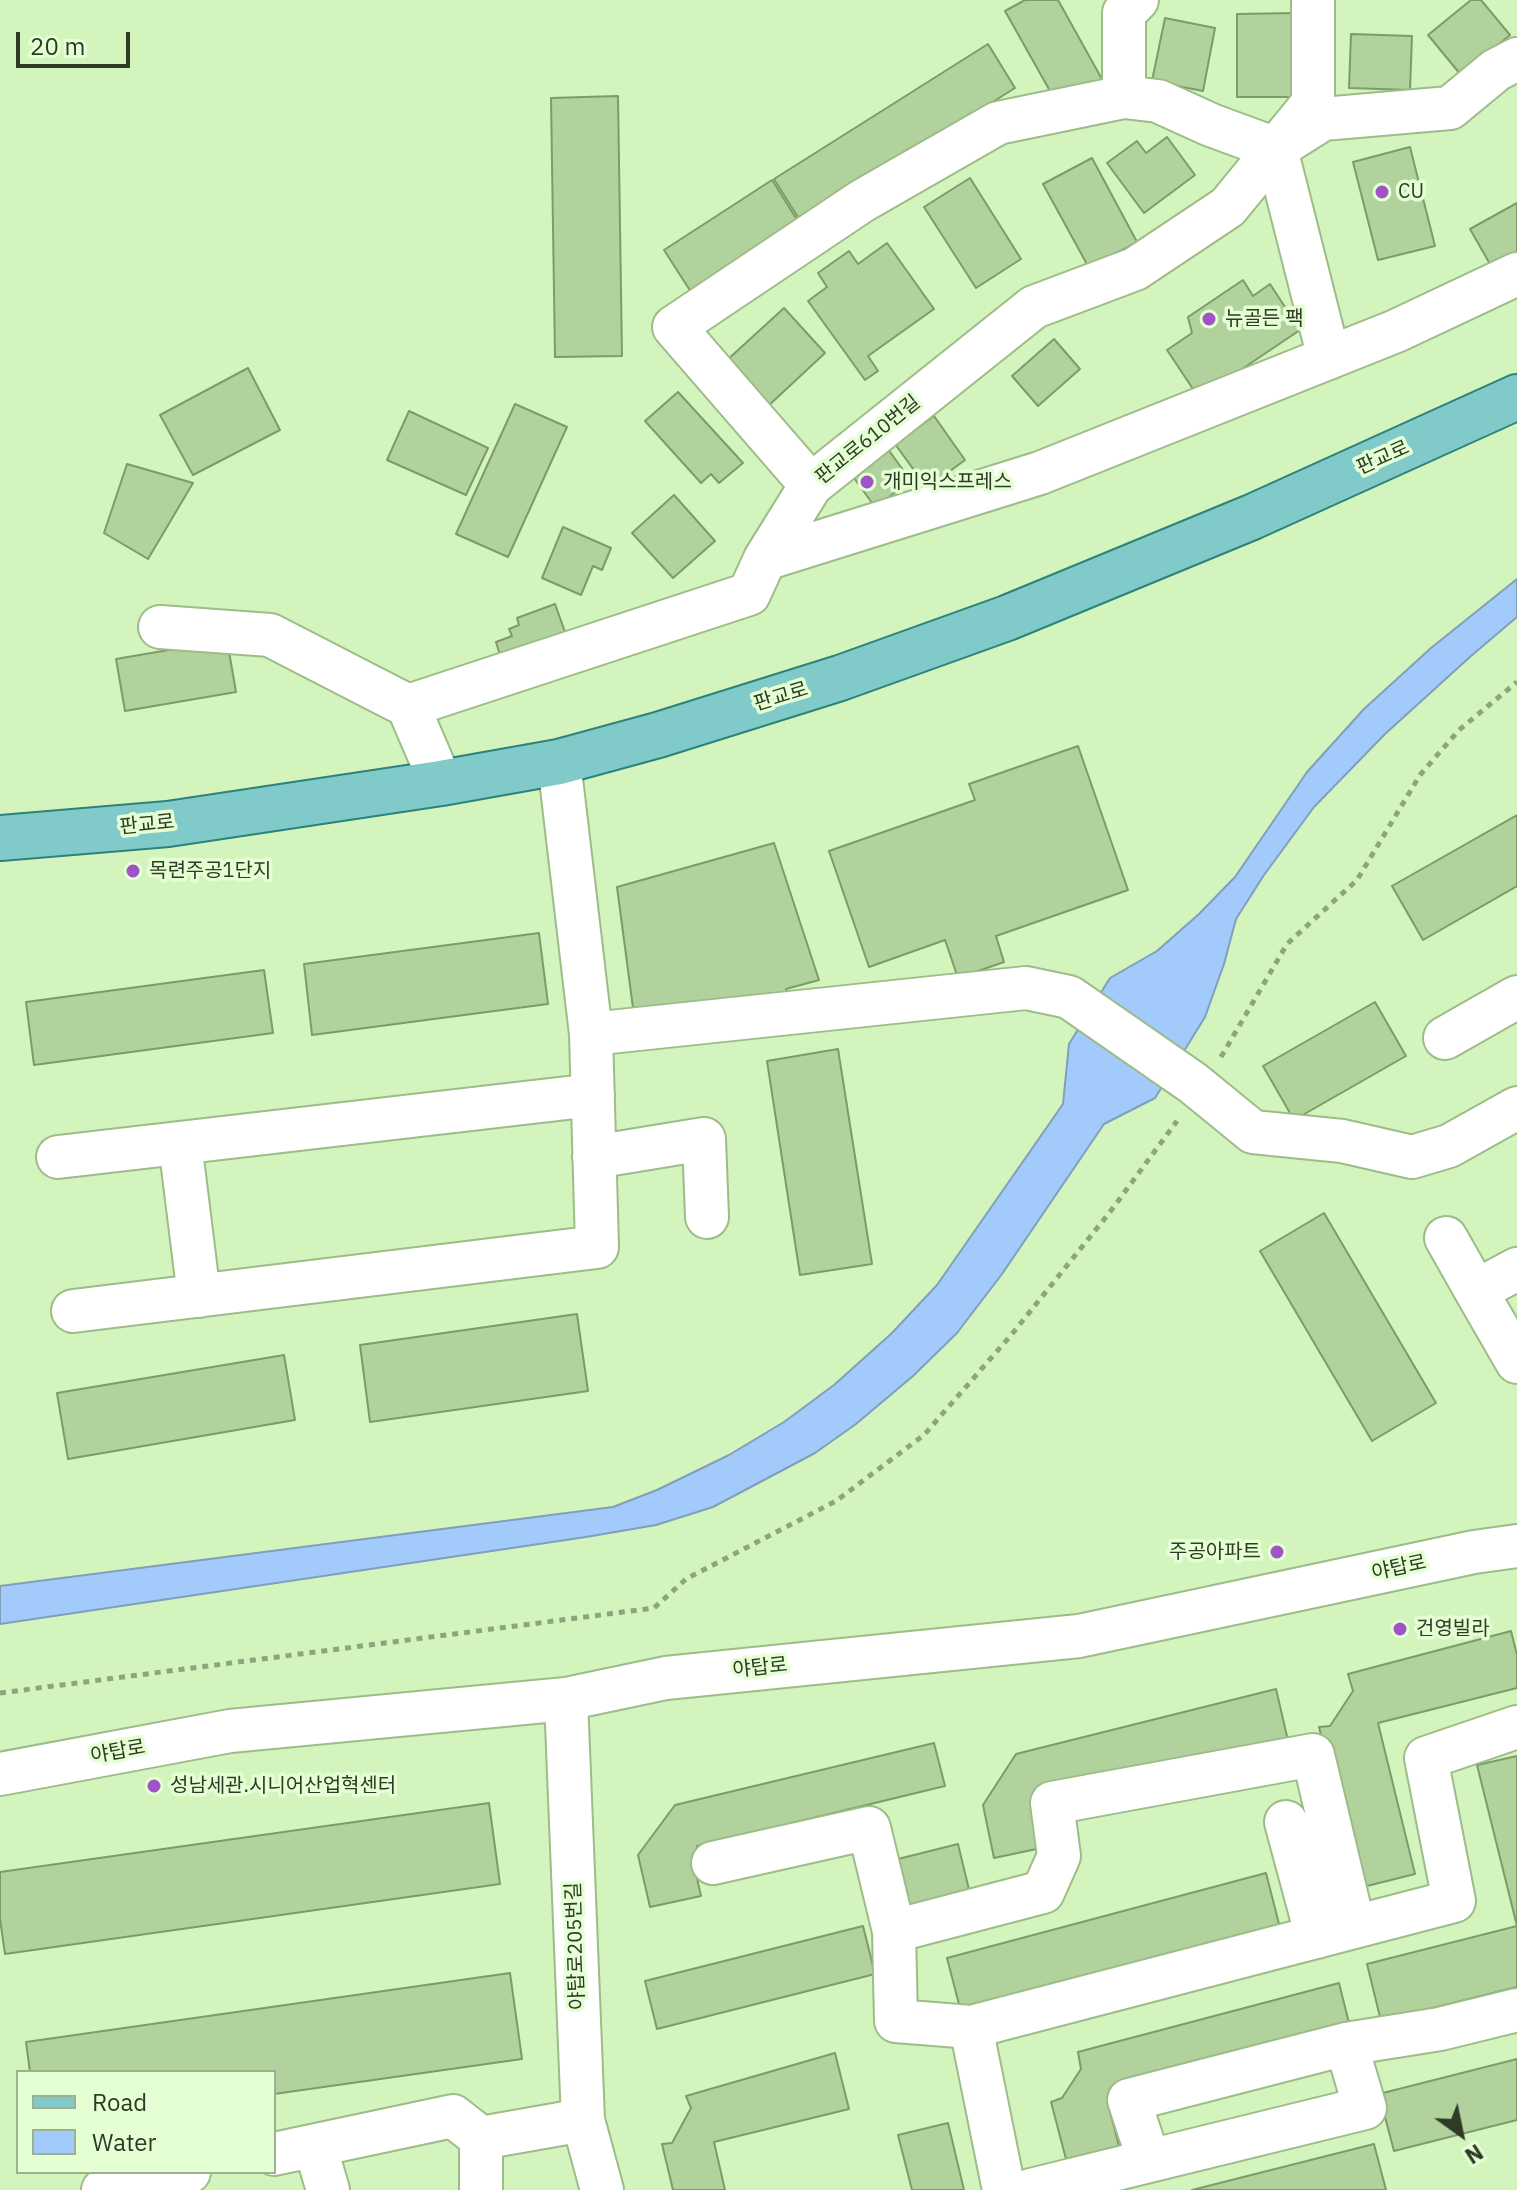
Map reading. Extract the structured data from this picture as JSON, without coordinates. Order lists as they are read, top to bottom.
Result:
{
  "streets": {
    "main road": ["판교로"],
    "street": ["판교로610번길", "야탑로", "야탑로205번길"]
  },
  "crossings": [
    ["야탑로", "야탑로205번길"]
  ],
  "places": [
    "CU",
    "뉴골든 팩",
    "개미익스프레스",
    "목련주공1단지",
    "주공아파트",
    "건영빌라",
    "성남세관.시니어산업혁센터"
  ],
  "legend": ["Road", "Water"],
  "scale_bar": "20 m",
  "north": "bottom right"
}
